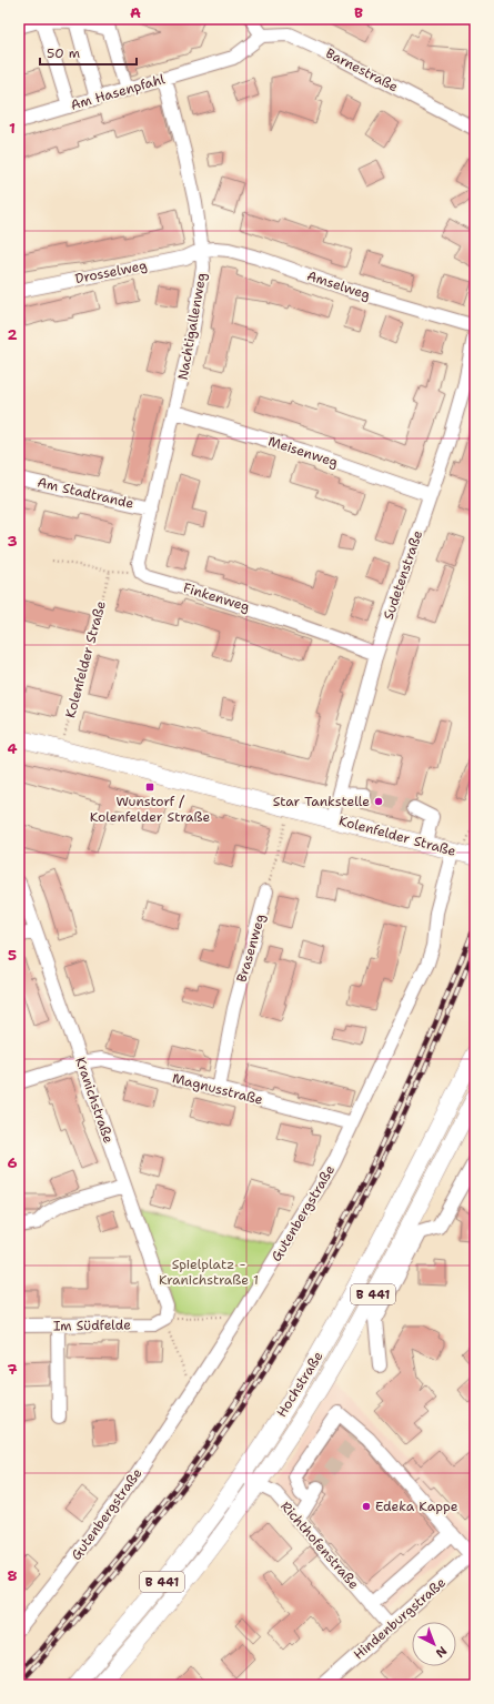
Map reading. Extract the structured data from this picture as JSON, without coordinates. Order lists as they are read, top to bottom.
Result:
{
  "streets": {
    "main road": ["Kolenfelder Straße", "B 441", "Hochstraße"],
    "street": [
      "Barnestraße",
      "Am Hasenpfahl",
      "Drosselweg",
      "Amselweg",
      "Nachtigallenweg",
      "Meisenweg",
      "Am Stadtrande",
      "Sudetenstraße",
      "Finkenweg",
      "Brasenweg",
      "Magnusstraße",
      "Kranichstraße",
      "Gutenbergstraße",
      "Im Südfelde",
      "Richthofenstraße",
      "Hindenburgstraße"
    ]
  },
  "crossings": [
    ["Barnestraße", "Am Hasenpfahl"],
    ["Am Hasenpfahl", "Nachtigallenweg"],
    ["Drosselweg", "Amselweg"],
    ["Drosselweg", "Nachtigallenweg"],
    ["Amselweg", "Nachtigallenweg"],
    ["Nachtigallenweg", "Meisenweg"],
    ["Nachtigallenweg", "Am Stadtrande"],
    ["Nachtigallenweg", "Finkenweg"],
    ["Meisenweg", "Sudetenstraße"],
    ["Sudetenstraße", "Finkenweg"],
    ["Sudetenstraße", "Kolenfelder Straße"],
    ["Kolenfelder Straße", "Gutenbergstraße"],
    ["Brasenweg", "Magnusstraße"],
    ["Magnusstraße", "Kranichstraße"],
    ["Magnusstraße", "Gutenbergstraße"],
    ["Kranichstraße", "Im Südfelde"],
    ["Hochstraße", "Richthofenstraße"],
    ["Richthofenstraße", "Hindenburgstraße"]
  ],
  "parks": ["Spielplatz - Kranichstraße 1"],
  "places": {
    "transit": ["Wunstorf / Kolenfelder Straße"],
    "other": ["Star Tankstelle", "Edeka Kappe"]
  },
  "scale_bar": "50 m",
  "north": "bottom right",
  "grid": {
    "columns": ["A", "B"],
    "rows": [
      "1",
      "2",
      "3",
      "4",
      "5",
      "6",
      "7",
      "8"
    ]
  }
}
